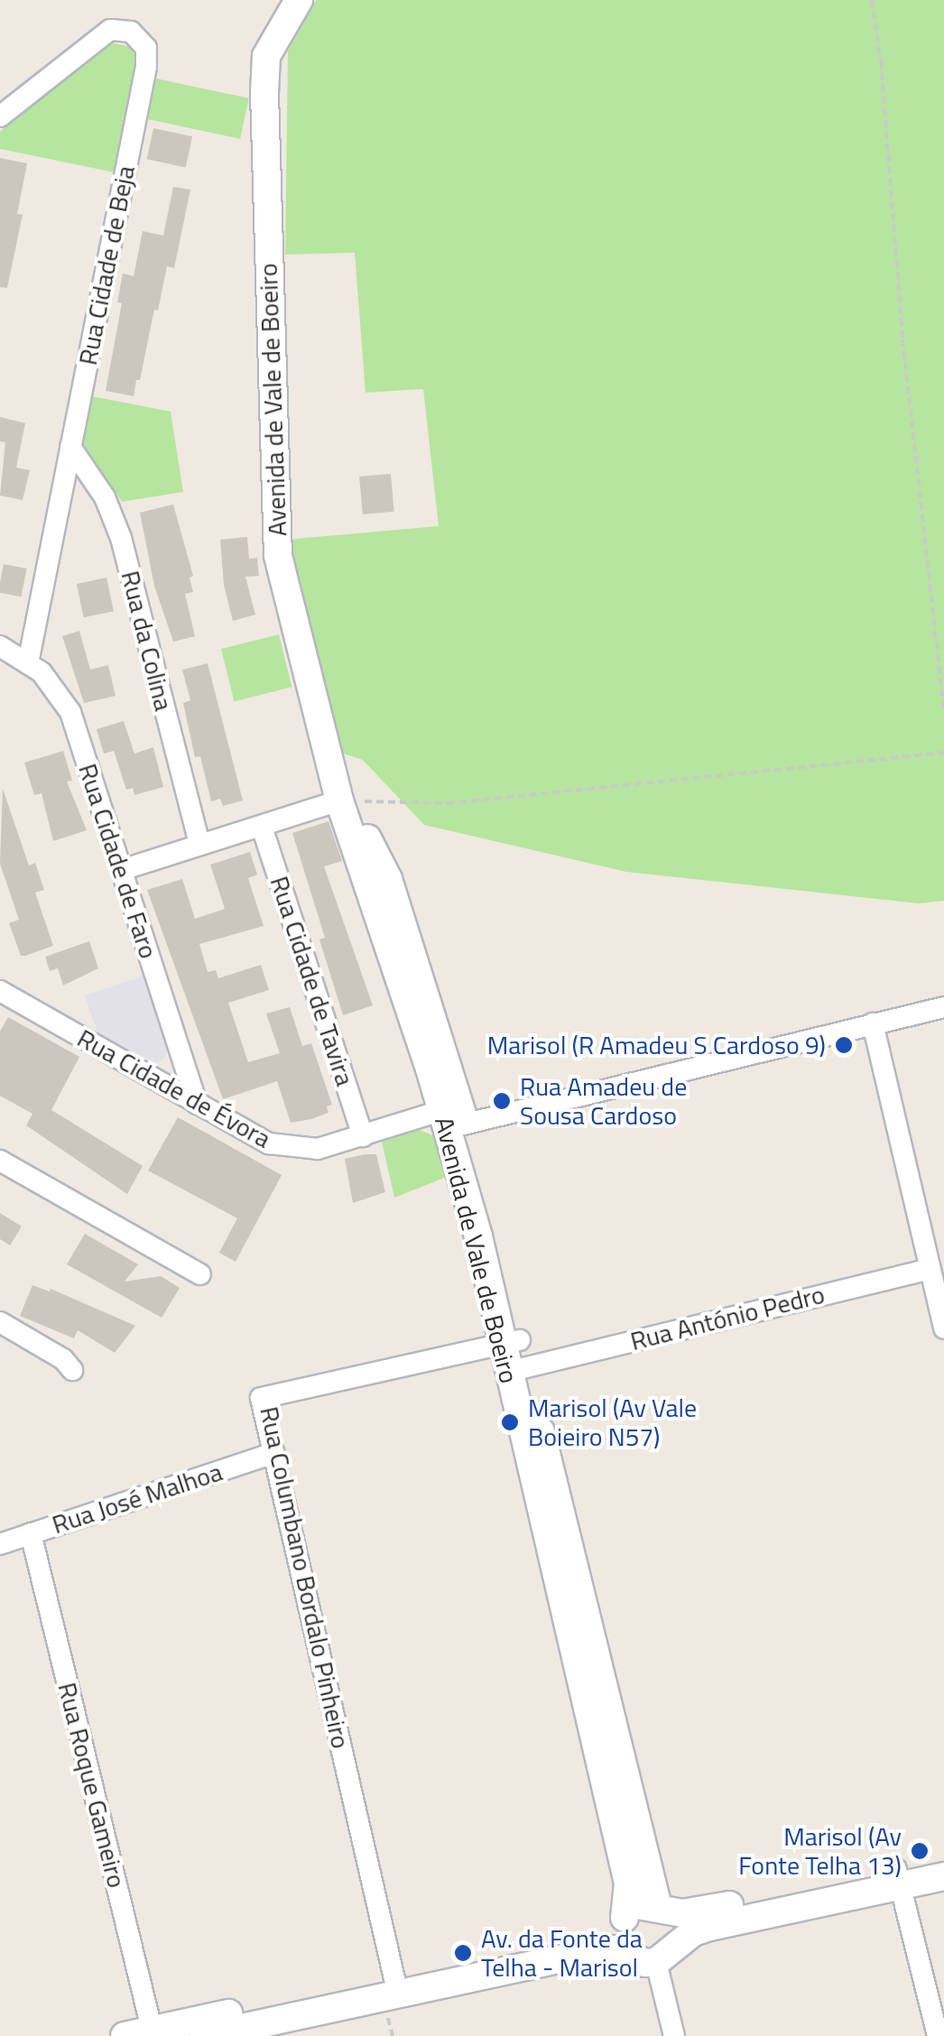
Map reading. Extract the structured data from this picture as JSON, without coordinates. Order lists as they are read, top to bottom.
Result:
{
  "streets": {
    "street": [
      "Rua Cidade de Beja",
      "Avenida de Vale de Boeiro",
      "Rua da Colina",
      "Rua Cidade de Faro",
      "Rua Cidade de Tavira",
      "Rua Cidade de Évora",
      "Rua António Pedro",
      "Rua José Malhoa",
      "Rua Columbano Bordalo Pinheiro",
      "Rua Roque Gameiro"
    ]
  },
  "crossings": [
    ["Rua Cidade de Beja", "Rua da Colina"],
    ["Rua Cidade de Beja", "Rua Cidade de Faro"],
    ["Avenida de Vale de Boeiro", "Rua Cidade de Évora"],
    ["Avenida de Vale de Boeiro", "Rua António Pedro"],
    ["Avenida de Vale de Boeiro", "Rua Columbano Bordalo Pinheiro"],
    ["Rua Cidade de Faro", "Rua Cidade de Évora"],
    ["Rua Cidade de Tavira", "Rua Cidade de Évora"],
    ["Rua José Malhoa", "Rua Columbano Bordalo Pinheiro"],
    ["Rua José Malhoa", "Rua Roque Gameiro"]
  ],
  "places": [
    "Marisol (R Amadeu S Cardoso 9)",
    "Rua Amadeu de Sousa Cardoso",
    "Marisol (Av Vale Boieiro N57)",
    "Marisol (Av Fonte Telha 13)",
    "Av. da Fonte da Telha - Marisol"
  ]
}
